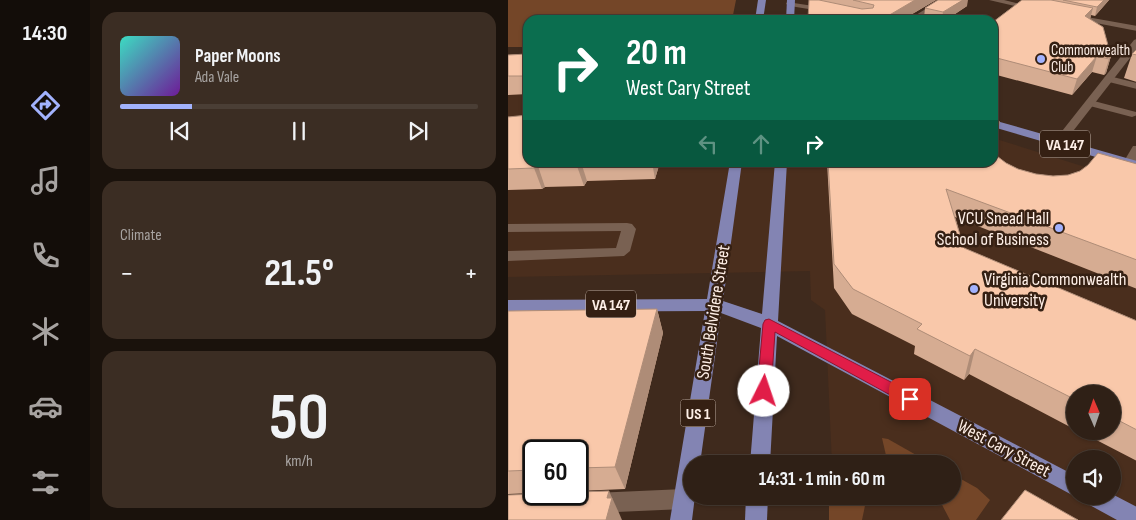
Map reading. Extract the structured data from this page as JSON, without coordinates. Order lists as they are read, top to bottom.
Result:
{
  "streets": {
    "main road": [
      "VA 147",
      "South Belvidere Street",
      "US 1",
      "West Cary Street"
    ]
  },
  "crossings": [
    ["South Belvidere Street", "West Cary Street"]
  ],
  "places": ["Commonwealth Club", "VCU Snead Hall School of Business", "Virginia Commonwealth University"],
  "north": "top",
  "page": {
    "tabs": "14:30",
    "turn": ["20 m", "West Cary Street"],
    "song": ["Paper Moons", "Ada Vale"],
    "tile": [
      "Climate",
      ["50", "km/h"]
    ],
    "heat": ["−", "21.5°", "+"],
    "limit": "60",
    "trip": "14:31 · 1 min · 60 m"
  }
}
